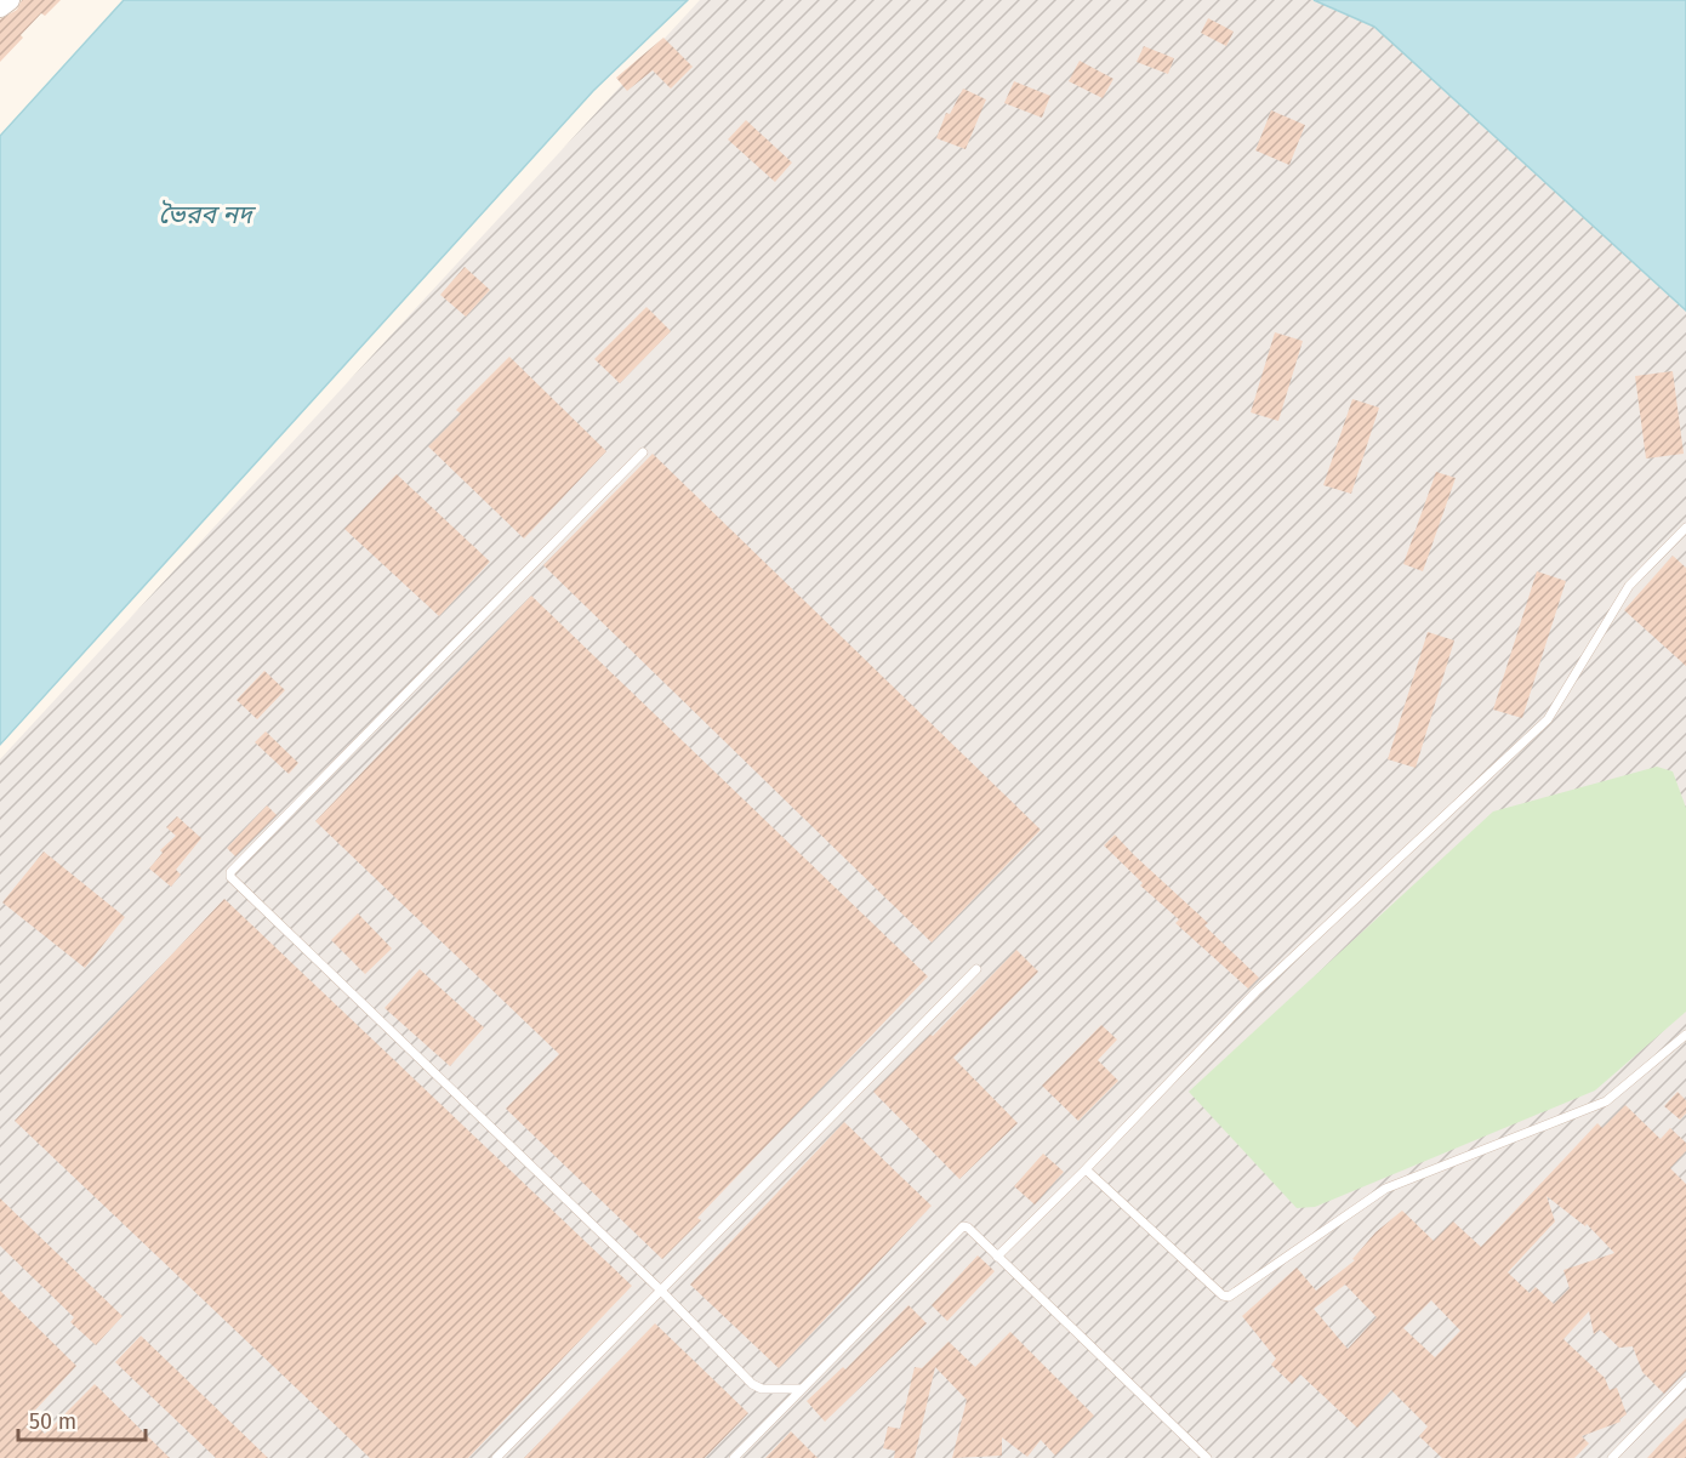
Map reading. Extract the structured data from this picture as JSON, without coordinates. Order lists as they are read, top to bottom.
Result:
{
  "water": ["ভৈরব নদ"],
  "scale_bar": "50 m"
}
